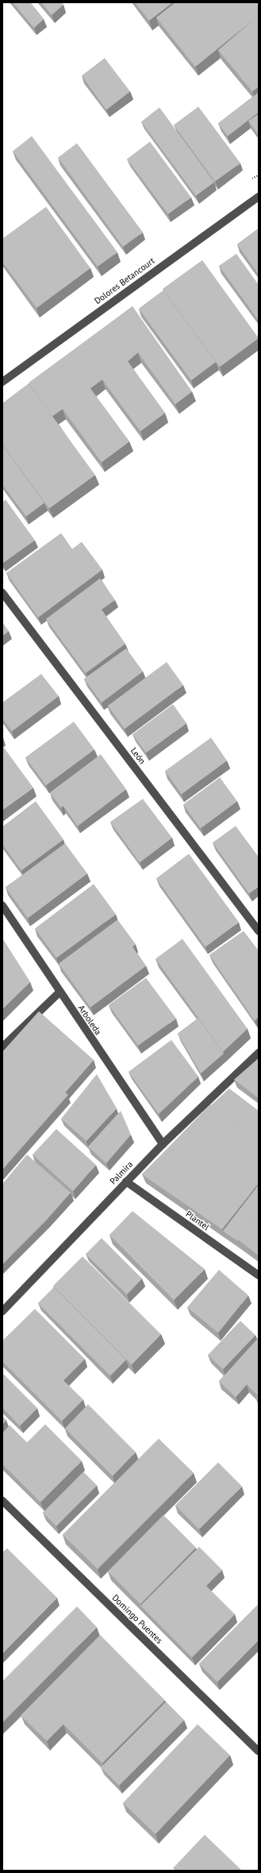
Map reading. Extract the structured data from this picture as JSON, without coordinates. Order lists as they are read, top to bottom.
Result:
{
  "streets": {
    "street": [
      "Dolores Betancourt",
      "León",
      "Arboleda",
      "Palmira",
      "Plantel",
      "Domingo Puentes"
    ]
  },
  "crossings": [
    ["Arboleda", "Palmira"],
    ["Palmira", "Plantel"]
  ]
}
